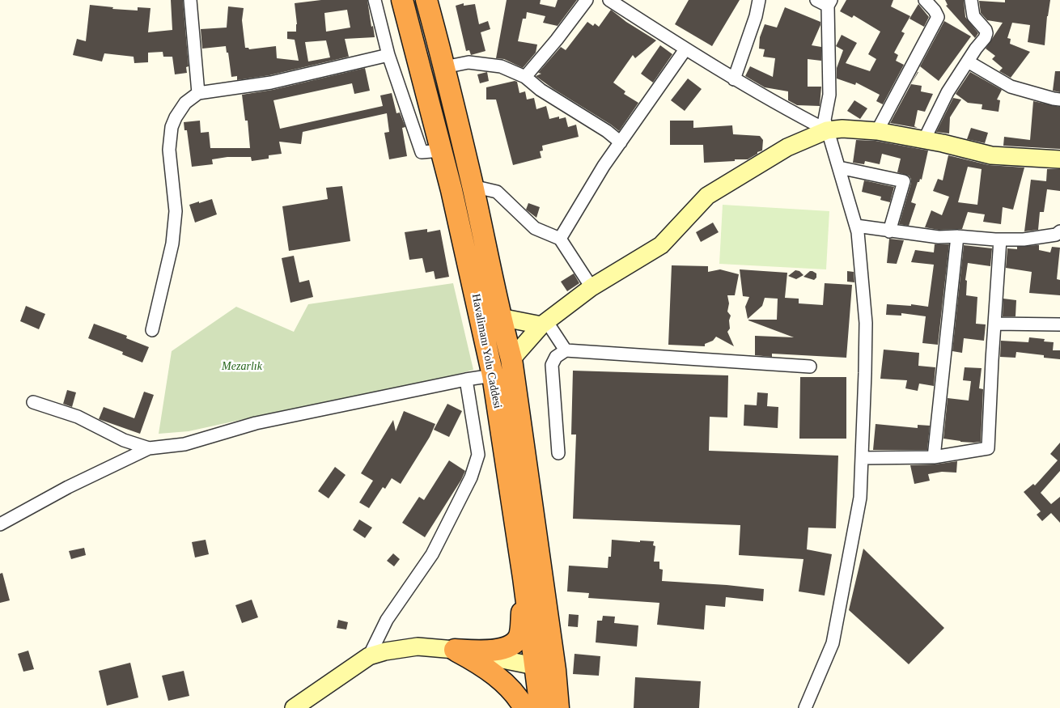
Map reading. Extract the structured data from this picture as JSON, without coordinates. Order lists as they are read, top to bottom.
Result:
{
  "streets": {
    "highway": ["Havalimanı Yolu Caddesi"]
  },
  "parks": ["Mezarlık"]
}
